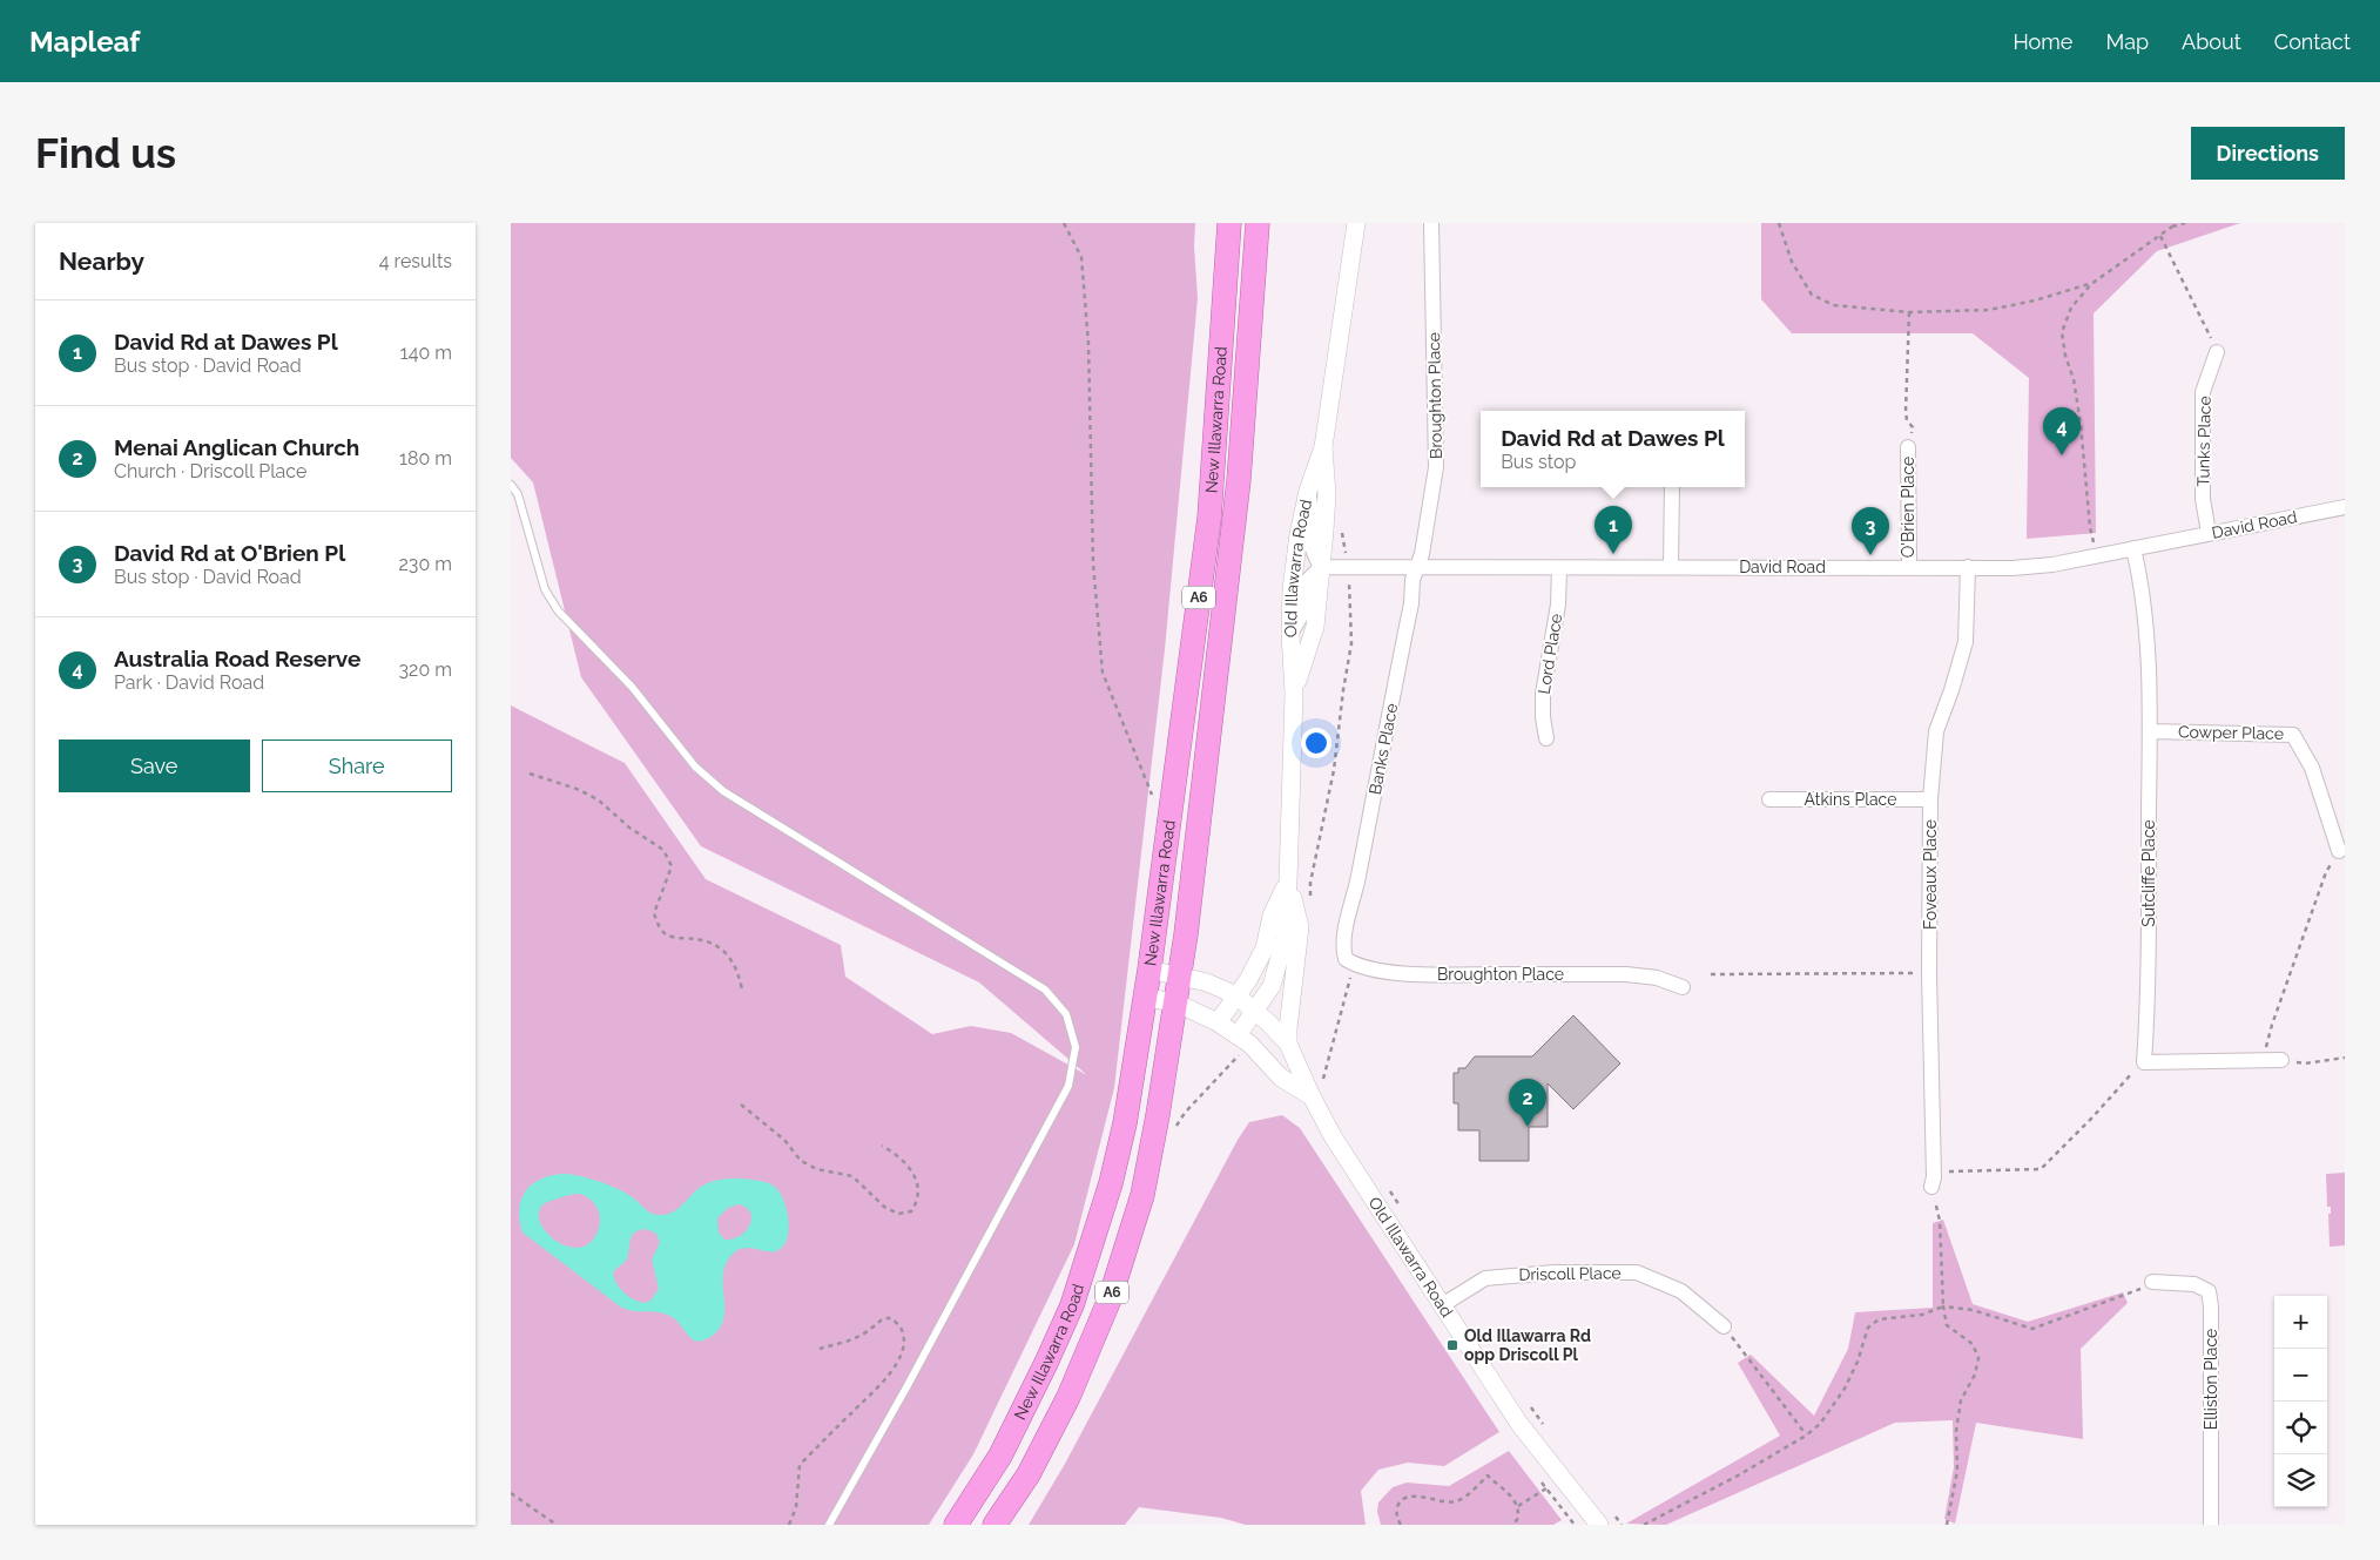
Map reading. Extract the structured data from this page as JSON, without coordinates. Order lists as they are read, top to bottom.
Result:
{
  "streets": {
    "highway": ["New Illawarra Road", "A6"],
    "street": [
      "Broughton Place",
      "Tunks Place",
      "O'Brien Place",
      "David Road",
      "Old Illawarra Road",
      "Lord Place",
      "Cowper Place",
      "Banks Place",
      "Atkins Place",
      "Sutcliffe Place",
      "Foveaux Place",
      "Driscoll Place",
      "Elliston Place"
    ]
  },
  "crossings": [
    ["Broughton Place", "David Road"],
    ["Broughton Place", "Banks Place"],
    ["New Illawarra Road", "Old Illawarra Road"],
    ["Tunks Place", "David Road"],
    ["O'Brien Place", "David Road"],
    ["David Road", "Old Illawarra Road"],
    ["David Road", "Lord Place"],
    ["David Road", "Banks Place"],
    ["David Road", "Sutcliffe Place"],
    ["David Road", "Foveaux Place"],
    ["Old Illawarra Road", "Driscoll Place"],
    ["Cowper Place", "Sutcliffe Place"],
    ["Atkins Place", "Foveaux Place"]
  ],
  "places": {
    "transit": ["Old Illawarra Rd opp Driscoll Pl"]
  },
  "page": {
    "header": "Mapleaf",
    "nav": [
      "Home",
      "Map",
      "About",
      "Contact"
    ],
    "buttons": [
      "Directions",
      ["Save", "Share"]
    ],
    "title": "Find us",
    "heading": ["Nearby", "4 results"],
    "list": [
      {
        "mark": "1",
        "name": "David Rd at Dawes Pl",
        "note": "Bus stop · David Road",
        "value": "140 m"
      },
      {
        "mark": "2",
        "name": "Menai Anglican Church",
        "note": "Church · Driscoll Place",
        "value": "180 m"
      },
      {
        "mark": "3",
        "name": "David Rd at O'Brien Pl",
        "note": "Bus stop · David Road",
        "value": "230 m"
      },
      {
        "mark": "4",
        "name": "Australia Road Reserve",
        "note": "Park · David Road",
        "value": "320 m"
      }
    ],
    "pins": [
      "4",
      "1",
      "3",
      "2"
    ],
    "popup": ["David Rd at Dawes Pl", "Bus stop"],
    "map_buttons": ["+", "−"]
  }
}
